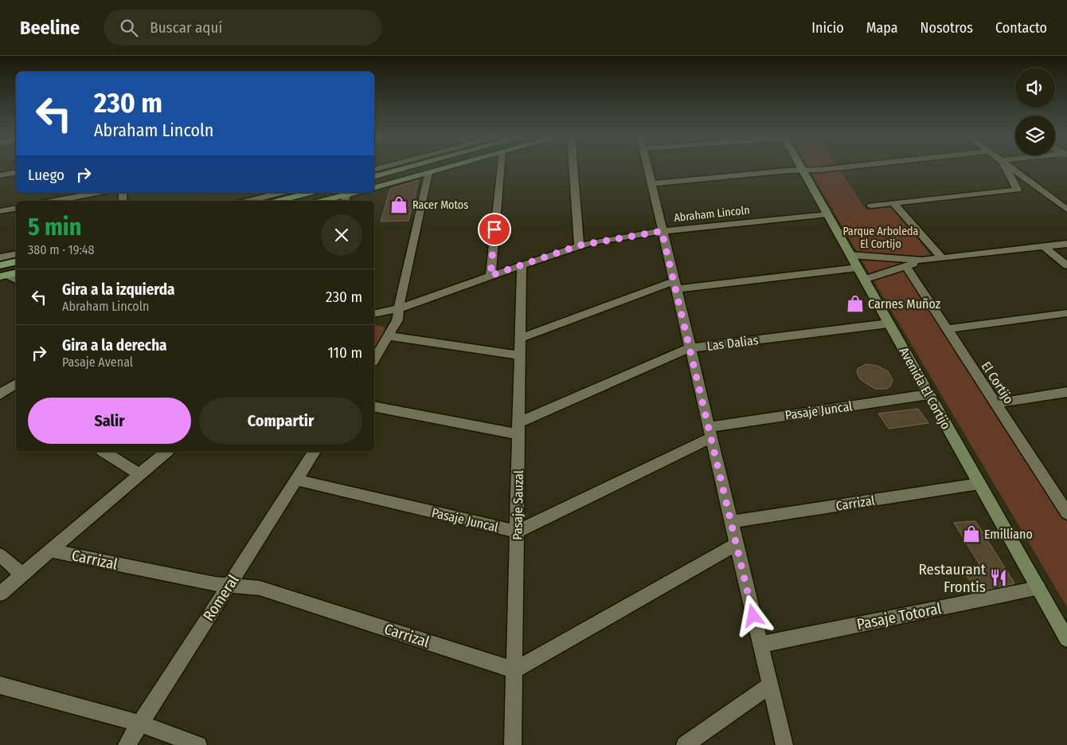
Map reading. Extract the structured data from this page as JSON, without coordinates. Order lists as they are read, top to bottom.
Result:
{
  "streets": {
    "street": [
      "Abraham Lincoln",
      "Las Dalias",
      "El Cortijo",
      "Avenida El Cortijo",
      "Pasaje Juncal",
      "Carrizal",
      "Pasaje Sauzal",
      "Romeral",
      "Pasaje Totoral"
    ]
  },
  "crossings": [
    ["Abraham Lincoln", "Avenida El Cortijo"],
    ["Abraham Lincoln", "Pasaje Sauzal"],
    ["Las Dalias", "Avenida El Cortijo"],
    ["Las Dalias", "Pasaje Sauzal"],
    ["Avenida El Cortijo", "Pasaje Juncal"],
    ["Avenida El Cortijo", "Carrizal"],
    ["Avenida El Cortijo", "Pasaje Totoral"],
    ["Pasaje Juncal", "Pasaje Sauzal"],
    ["Pasaje Juncal", "Romeral"],
    ["Carrizal", "Pasaje Sauzal"],
    ["Carrizal", "Romeral"]
  ],
  "parks": ["Parque Arboleda El Cortijo"],
  "places": {
    "shop": ["Racer Motos", "Carnes Muñoz", "Emilliano"],
    "restaurant": ["Restaurant Frontis"]
  },
  "page": {
    "header": "Beeline",
    "search": "Buscar aquí",
    "nav": [
      "Inicio",
      "Mapa",
      "Nosotros",
      "Contacto"
    ],
    "turn": ["230 m", "Abraham Lincoln"],
    "then": "Luego",
    "heading": ["5 min", "380 m · 19:48"],
    "list": [
      {
        "name": "Gira a la izquierda",
        "note": "Abraham Lincoln",
        "value": "230 m"
      },
      {
        "name": "Gira a la derecha",
        "note": "Pasaje Avenal",
        "value": "110 m"
      }
    ],
    "buttons": ["Salir", "Compartir"]
  }
}
